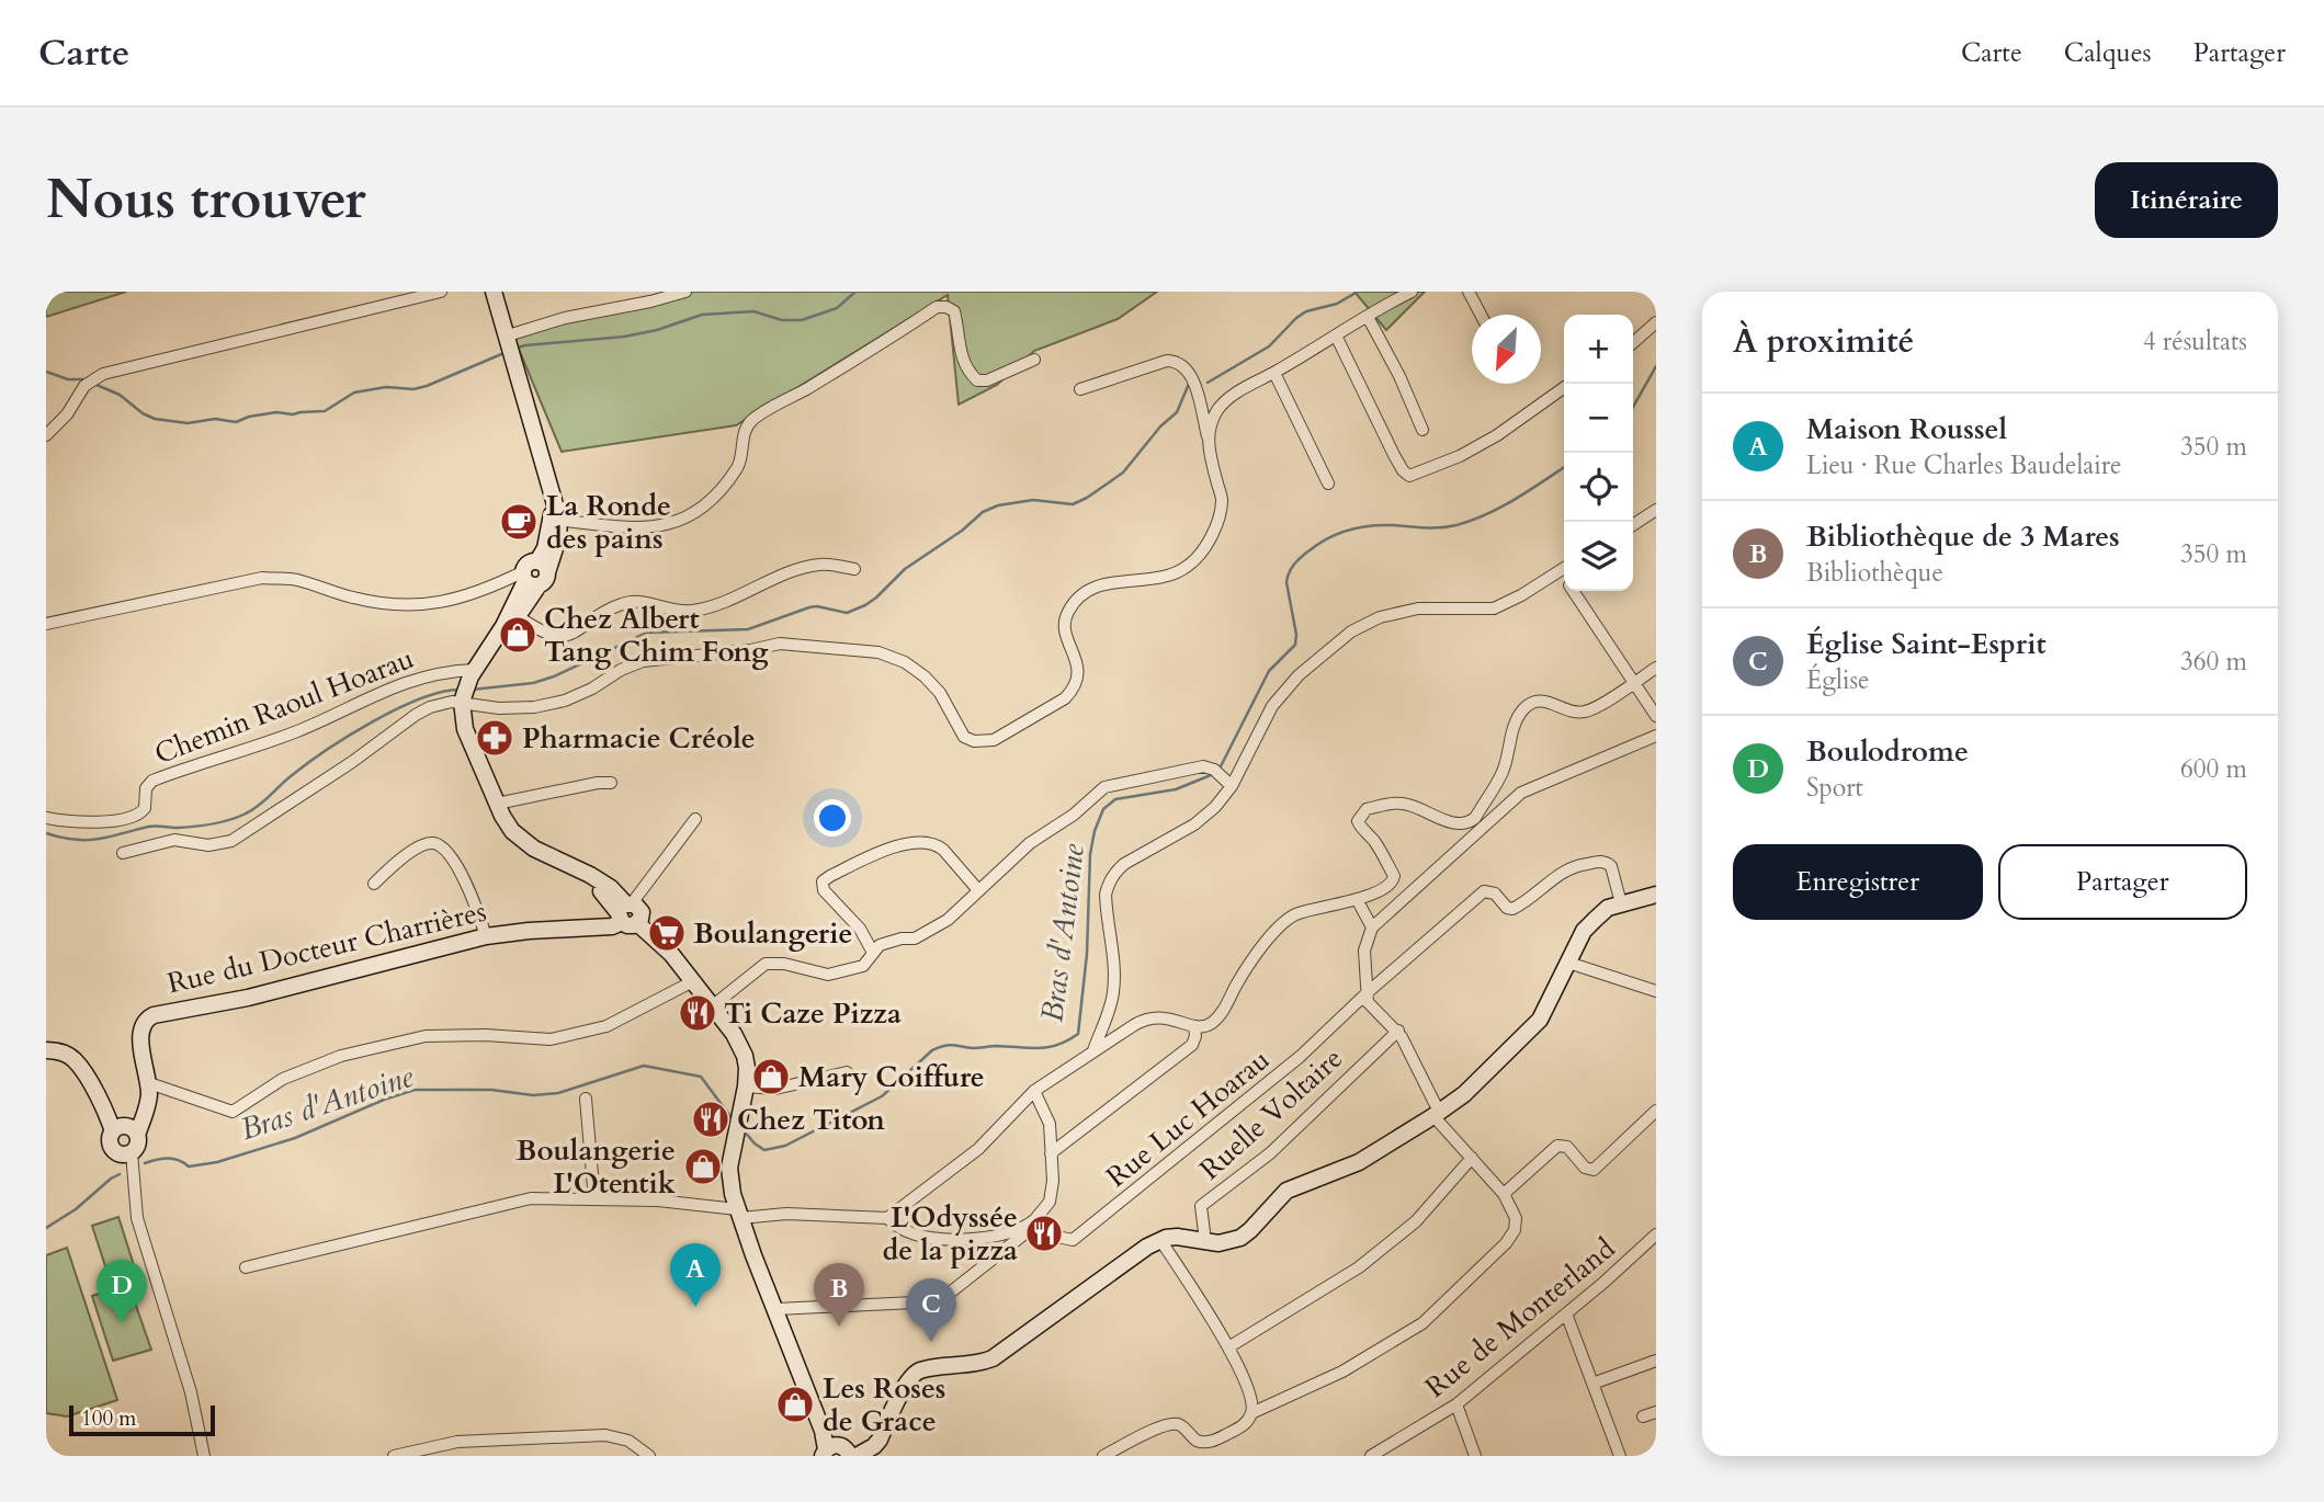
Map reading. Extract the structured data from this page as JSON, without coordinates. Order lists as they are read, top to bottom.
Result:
{
  "streets": {
    "main road": ["Rue du Docteur Charrières"],
    "street": [
      "Chemin Raoul Hoarau",
      "Ruelle Voltaire",
      "Rue Luc Hoarau",
      "Rue de Monterland"
    ]
  },
  "water": ["Bras d'Antoine"],
  "places": {
    "cafe": ["La Ronde des pains"],
    "shop": [
      "Chez Albert Tang Chim Fong",
      "Mary Coiffure",
      "Boulangerie L'Otentik",
      "Les Roses de Grace"
    ],
    "pharmacy": ["Pharmacie Créole"],
    "supermarket": ["Boulangerie"],
    "restaurant": ["Ti Caze Pizza", "Chez Titon", "L'Odyssée de la pizza"]
  },
  "scale_bar": "100 m",
  "north": "bottom left",
  "page": {
    "header": "Carte",
    "nav": ["Carte", "Calques", "Partager"],
    "buttons": [
      "Itinéraire",
      ["Enregistrer", "Partager"]
    ],
    "title": "Nous trouver",
    "heading": ["À proximité", "4 résultats"],
    "map_buttons": ["+", "−"],
    "list": [
      {
        "mark": "A",
        "name": "Maison Roussel",
        "note": "Lieu · Rue Charles Baudelaire",
        "value": "350 m"
      },
      {
        "mark": "B",
        "name": "Bibliothèque de 3 Mares",
        "note": "Bibliothèque",
        "value": "350 m"
      },
      {
        "mark": "C",
        "name": "Église Saint-Esprit",
        "note": "Église",
        "value": "360 m"
      },
      {
        "mark": "D",
        "name": "Boulodrome",
        "note": "Sport",
        "value": "600 m"
      }
    ],
    "pins": [
      "A",
      "D",
      "B",
      "C"
    ],
    "scale": "100 m"
  }
}
